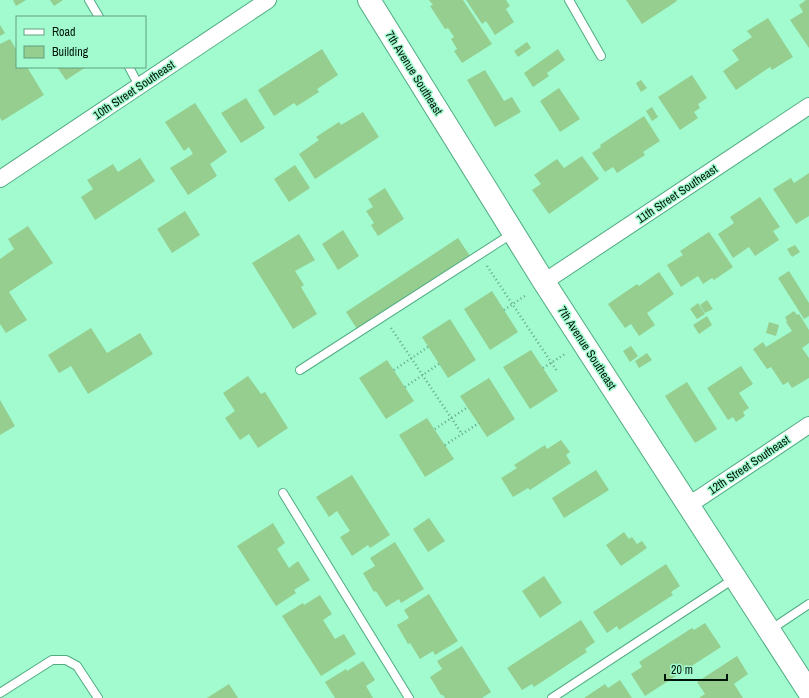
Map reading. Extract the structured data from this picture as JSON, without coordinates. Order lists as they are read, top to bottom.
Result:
{
  "streets": {
    "street": [
      "7th Avenue Southeast",
      "10th Street Southeast",
      "11th Street Southeast",
      "12th Street Southeast"
    ]
  },
  "crossings": [
    ["7th Avenue Southeast", "11th Street Southeast"],
    ["7th Avenue Southeast", "12th Street Southeast"]
  ],
  "legend": ["Road", "Building"],
  "scale_bar": "20 m"
}
